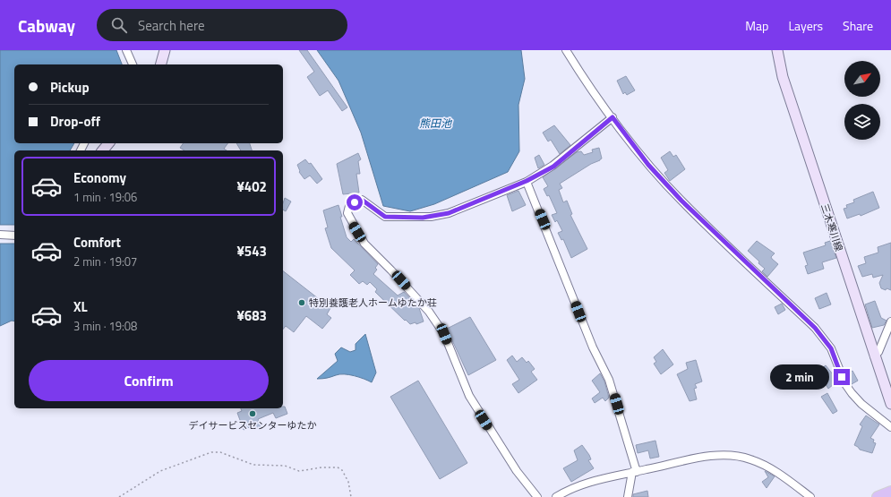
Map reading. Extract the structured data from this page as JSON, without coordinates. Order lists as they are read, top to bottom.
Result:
{
  "streets": {
    "main road": ["三木寒川線"]
  },
  "water": ["熊田池"],
  "places": ["特別養護老人ホームゆたか荘", "デイサービスセンターゆたか"],
  "north": "top right",
  "page": {
    "header": "Cabway",
    "search": "Search here",
    "nav": ["Map", "Layers", "Share"],
    "banner": ["Pickup", "Drop-off"],
    "list": [
      {
        "name": "Economy",
        "note": "1 min · 19:06",
        "value": "¥402"
      },
      {
        "name": "Comfort",
        "note": "2 min · 19:07",
        "value": "¥543"
      },
      {
        "name": "XL",
        "note": "3 min · 19:08",
        "value": "¥683"
      }
    ],
    "buttons": "Confirm",
    "bubble": "2 min"
  }
}
